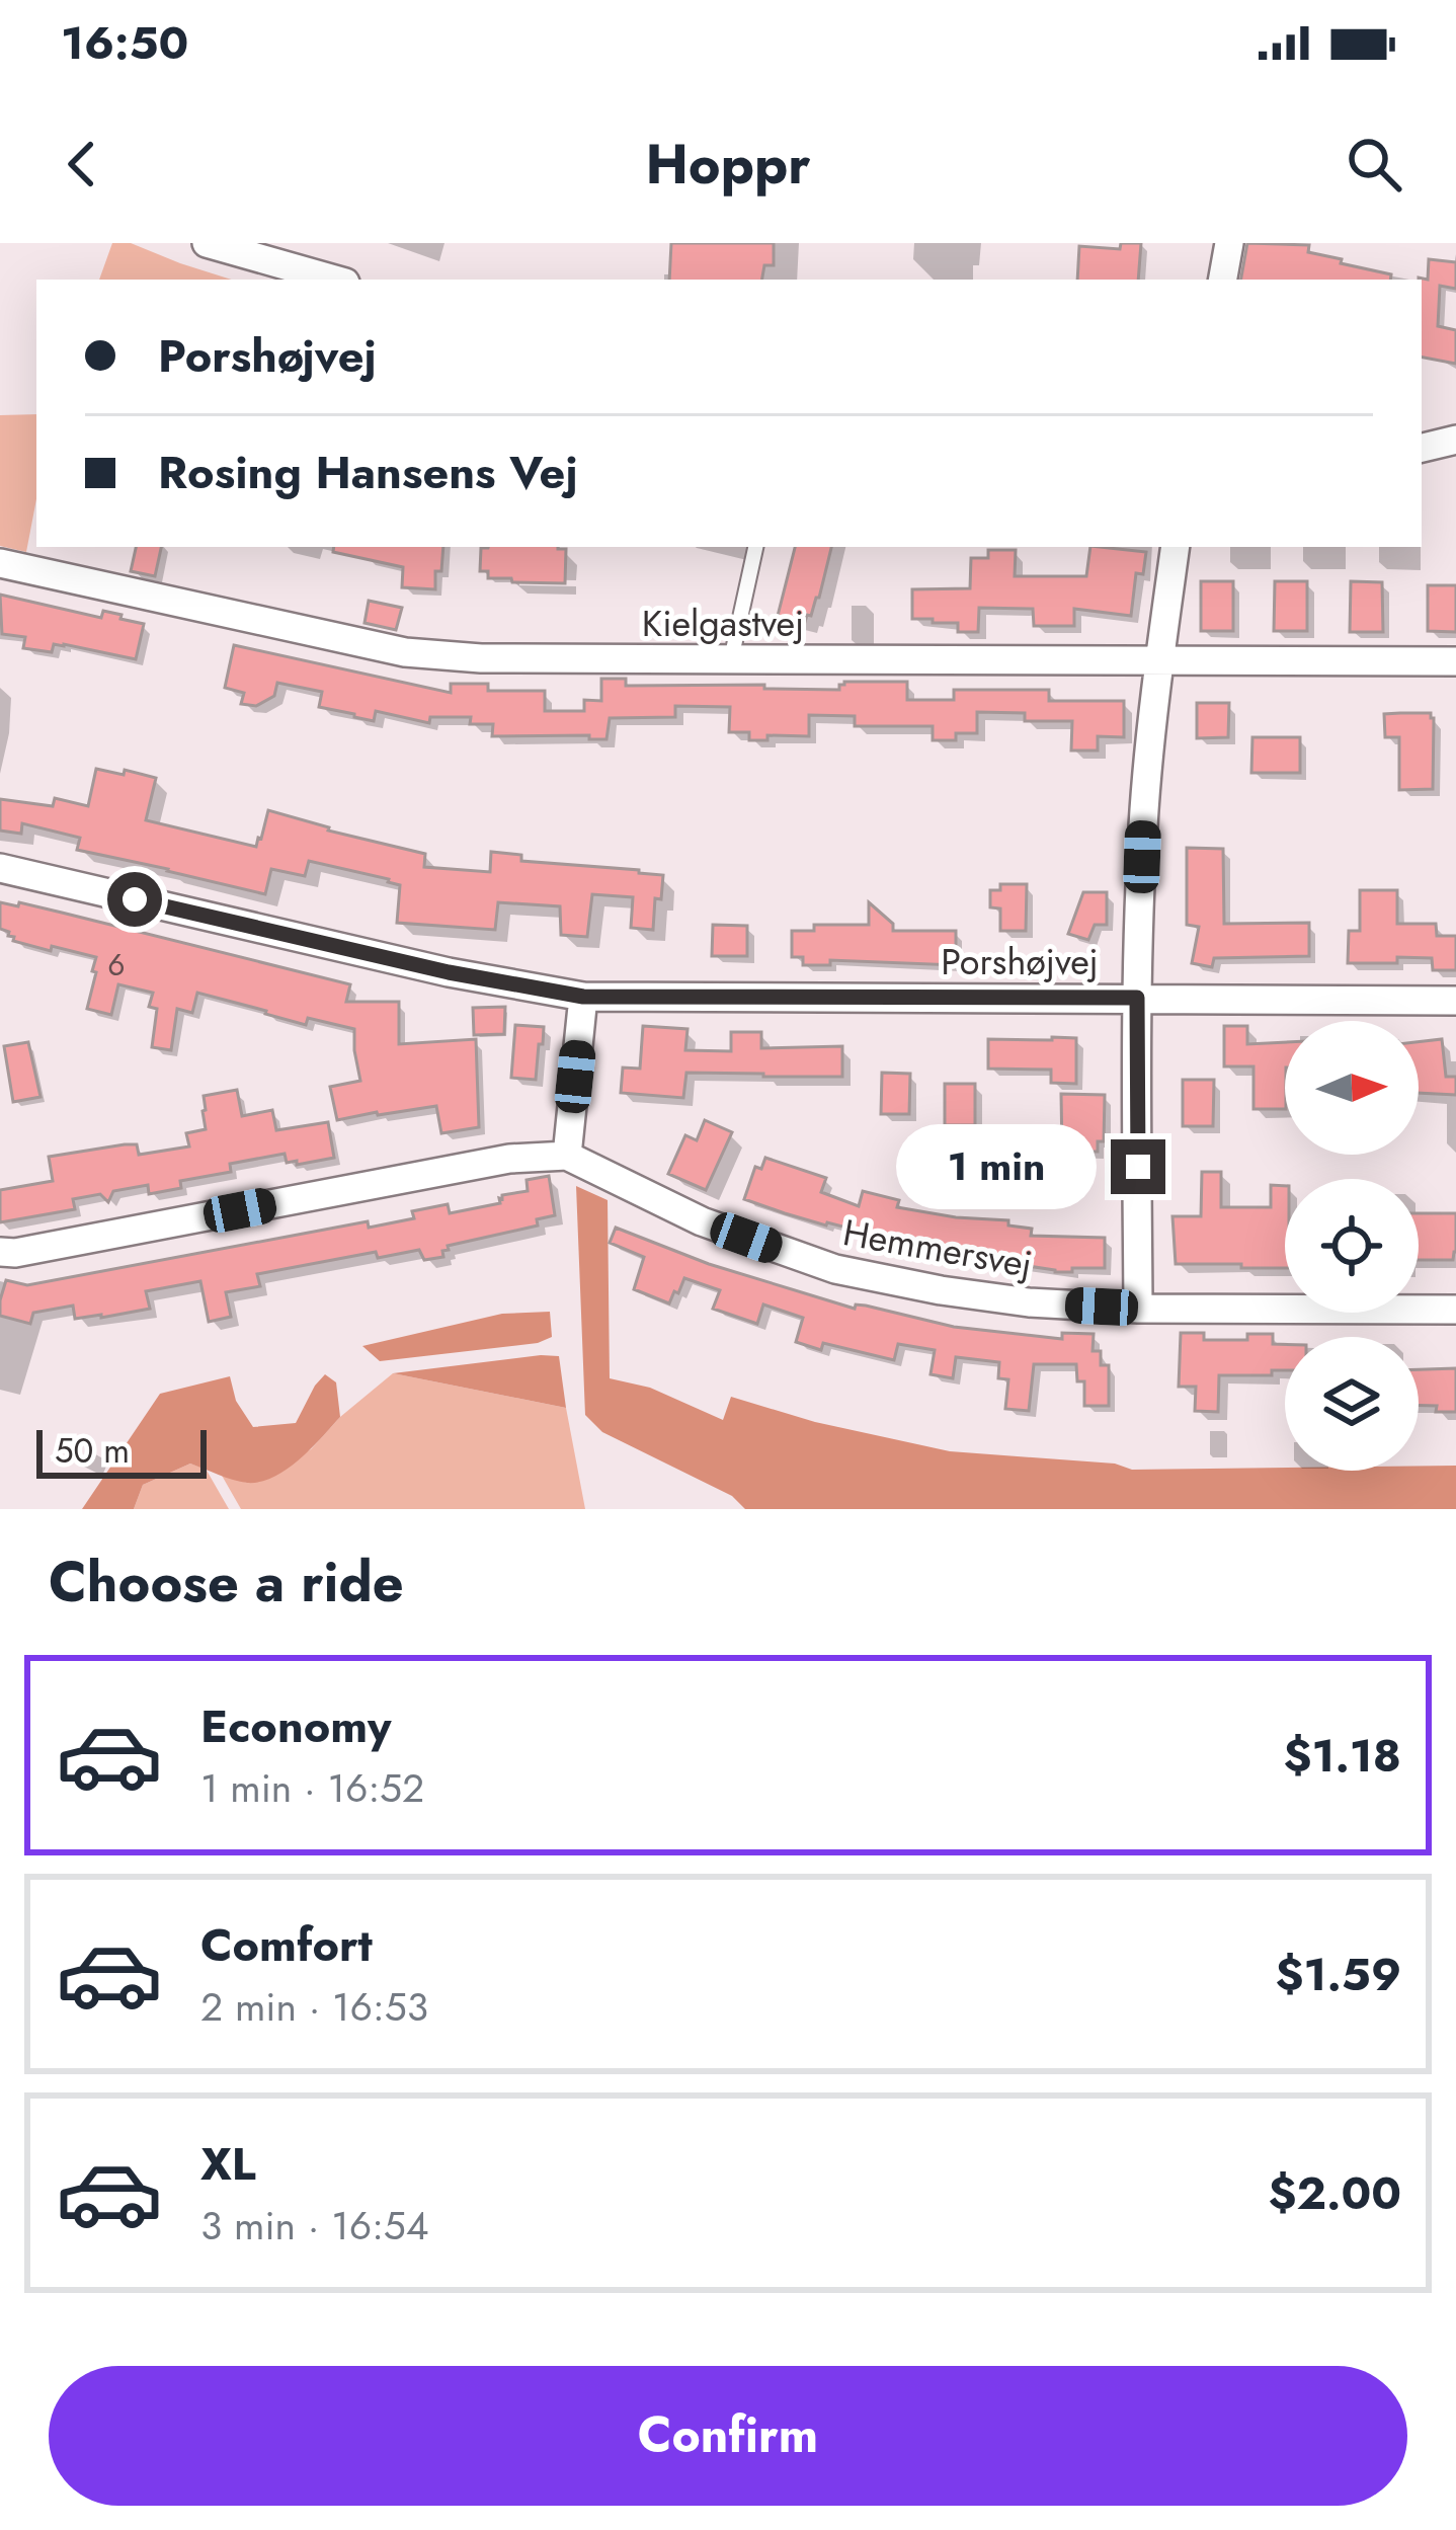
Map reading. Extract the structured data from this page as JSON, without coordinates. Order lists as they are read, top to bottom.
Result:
{
  "streets": {
    "street": ["Kielgastvej", "Porshøjvej", "Hemmersvej"]
  },
  "house_numbers": ["6"],
  "scale_bar": "50 m",
  "north": "right",
  "page": {
    "status": "16:50",
    "header": "Hoppr",
    "banner": ["Porshøjvej", "Rosing Hansens Vej"],
    "bubble": "1 min",
    "scale": "50 m",
    "heading": "Choose a ride",
    "list": [
      {
        "name": "Economy",
        "note": "1 min · 16:52",
        "value": "$1.18"
      },
      {
        "name": "Comfort",
        "note": "2 min · 16:53",
        "value": "$1.59"
      },
      {
        "name": "XL",
        "note": "3 min · 16:54",
        "value": "$2.00"
      }
    ],
    "buttons": "Confirm"
  }
}
